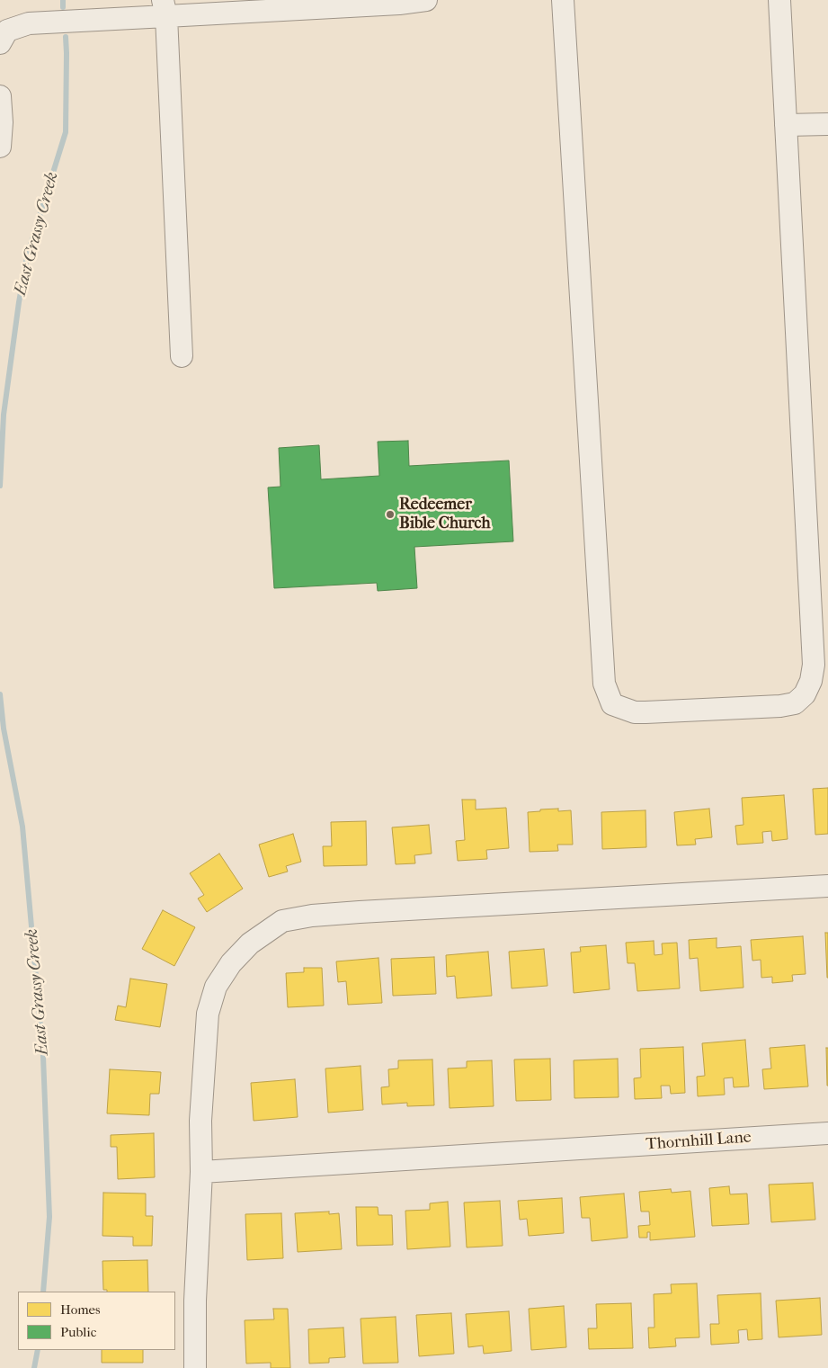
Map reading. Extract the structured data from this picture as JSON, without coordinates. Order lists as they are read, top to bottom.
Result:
{
  "streets": {
    "street": ["Thornhill Lane"]
  },
  "water": ["East Grassy Creek"],
  "places": ["Redeemer Bible Church"],
  "legend": ["Homes", "Public"]
}
